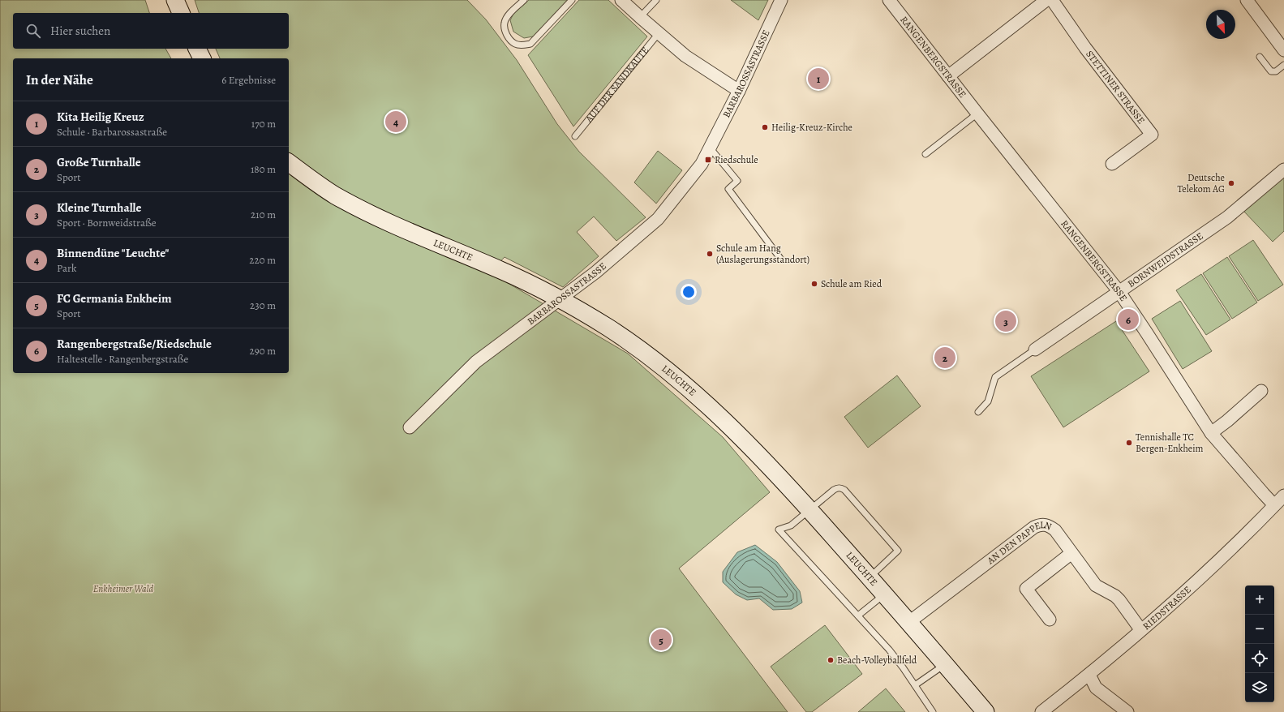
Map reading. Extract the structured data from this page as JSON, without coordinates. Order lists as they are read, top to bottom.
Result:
{
  "streets": {
    "street": [
      "RANGENBERGSTRASSE",
      "BARBAROSSASTRASSE",
      "STETTINER STRASSE",
      "LEUCHTE",
      "BORNWEIDSTRASSE",
      "AN DEN PAPPELN",
      "RIEDSTRASSE"
    ],
    "lane": ["AUF DER SANDKAUTE"]
  },
  "crossings": [
    ["RANGENBERGSTRASSE", "BORNWEIDSTRASSE"],
    ["RANGENBERGSTRASSE", "RIEDSTRASSE"],
    ["BARBAROSSASTRASSE", "LEUCHTE"],
    ["LEUCHTE", "AN DEN PAPPELN"],
    ["AN DEN PAPPELN", "RIEDSTRASSE"]
  ],
  "parks": ["Enkheimer Wald"],
  "places": {
    "other": [
      "Heilig-Kreuz-Kirche",
      "Deutsche Telekom AG",
      "Schule am Hang (Auslagerungsstandort)",
      "Schule am Ried",
      "Tennishalle TC Bergen-Enkheim",
      "Beach-Volleyballfeld"
    ],
    "transit": ["Riedschule"]
  },
  "north": "bottom right",
  "page": {
    "search": "Hier suchen",
    "heading": ["In der Nähe", "6 Ergebnisse"],
    "pins": [
      "1",
      "4",
      "6",
      "3",
      "2",
      "5"
    ],
    "list": [
      {
        "mark": "1",
        "name": "Kita Heilig Kreuz",
        "note": "Schule · Barbarossastraße",
        "value": "170 m"
      },
      {
        "mark": "2",
        "name": "Große Turnhalle",
        "note": "Sport",
        "value": "180 m"
      },
      {
        "mark": "3",
        "name": "Kleine Turnhalle",
        "note": "Sport · Bornweidstraße",
        "value": "210 m"
      },
      {
        "mark": "4",
        "name": "Binnendüne \"Leuchte\"",
        "note": "Park",
        "value": "220 m"
      },
      {
        "mark": "5",
        "name": "FC Germania Enkheim",
        "note": "Sport",
        "value": "230 m"
      },
      {
        "mark": "6",
        "name": "Rangenbergstraße/Riedschule",
        "note": "Haltestelle · Rangenbergstraße",
        "value": "290 m"
      }
    ],
    "map_buttons": ["+", "−"]
  }
}
